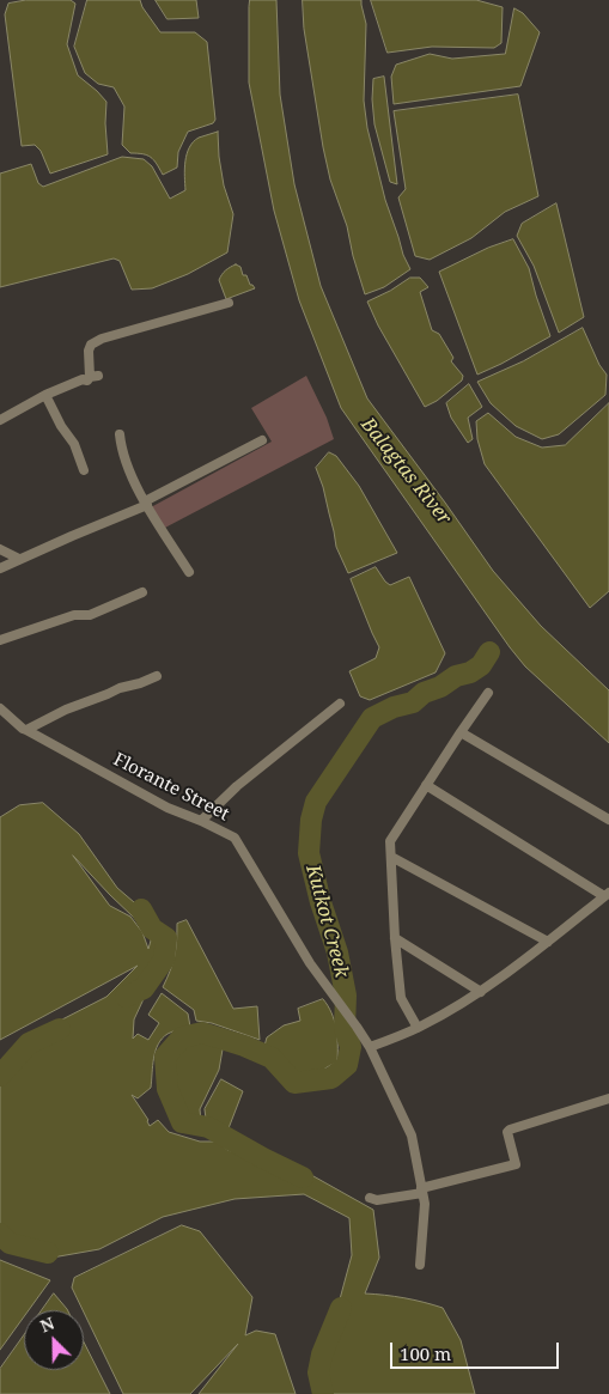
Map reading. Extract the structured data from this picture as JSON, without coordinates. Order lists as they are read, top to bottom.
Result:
{
  "streets": {
    "street": ["Florante Street"]
  },
  "water": ["Balagtas River", "Kutkot Creek"],
  "scale_bar": "100 m",
  "north": "top left"
}
